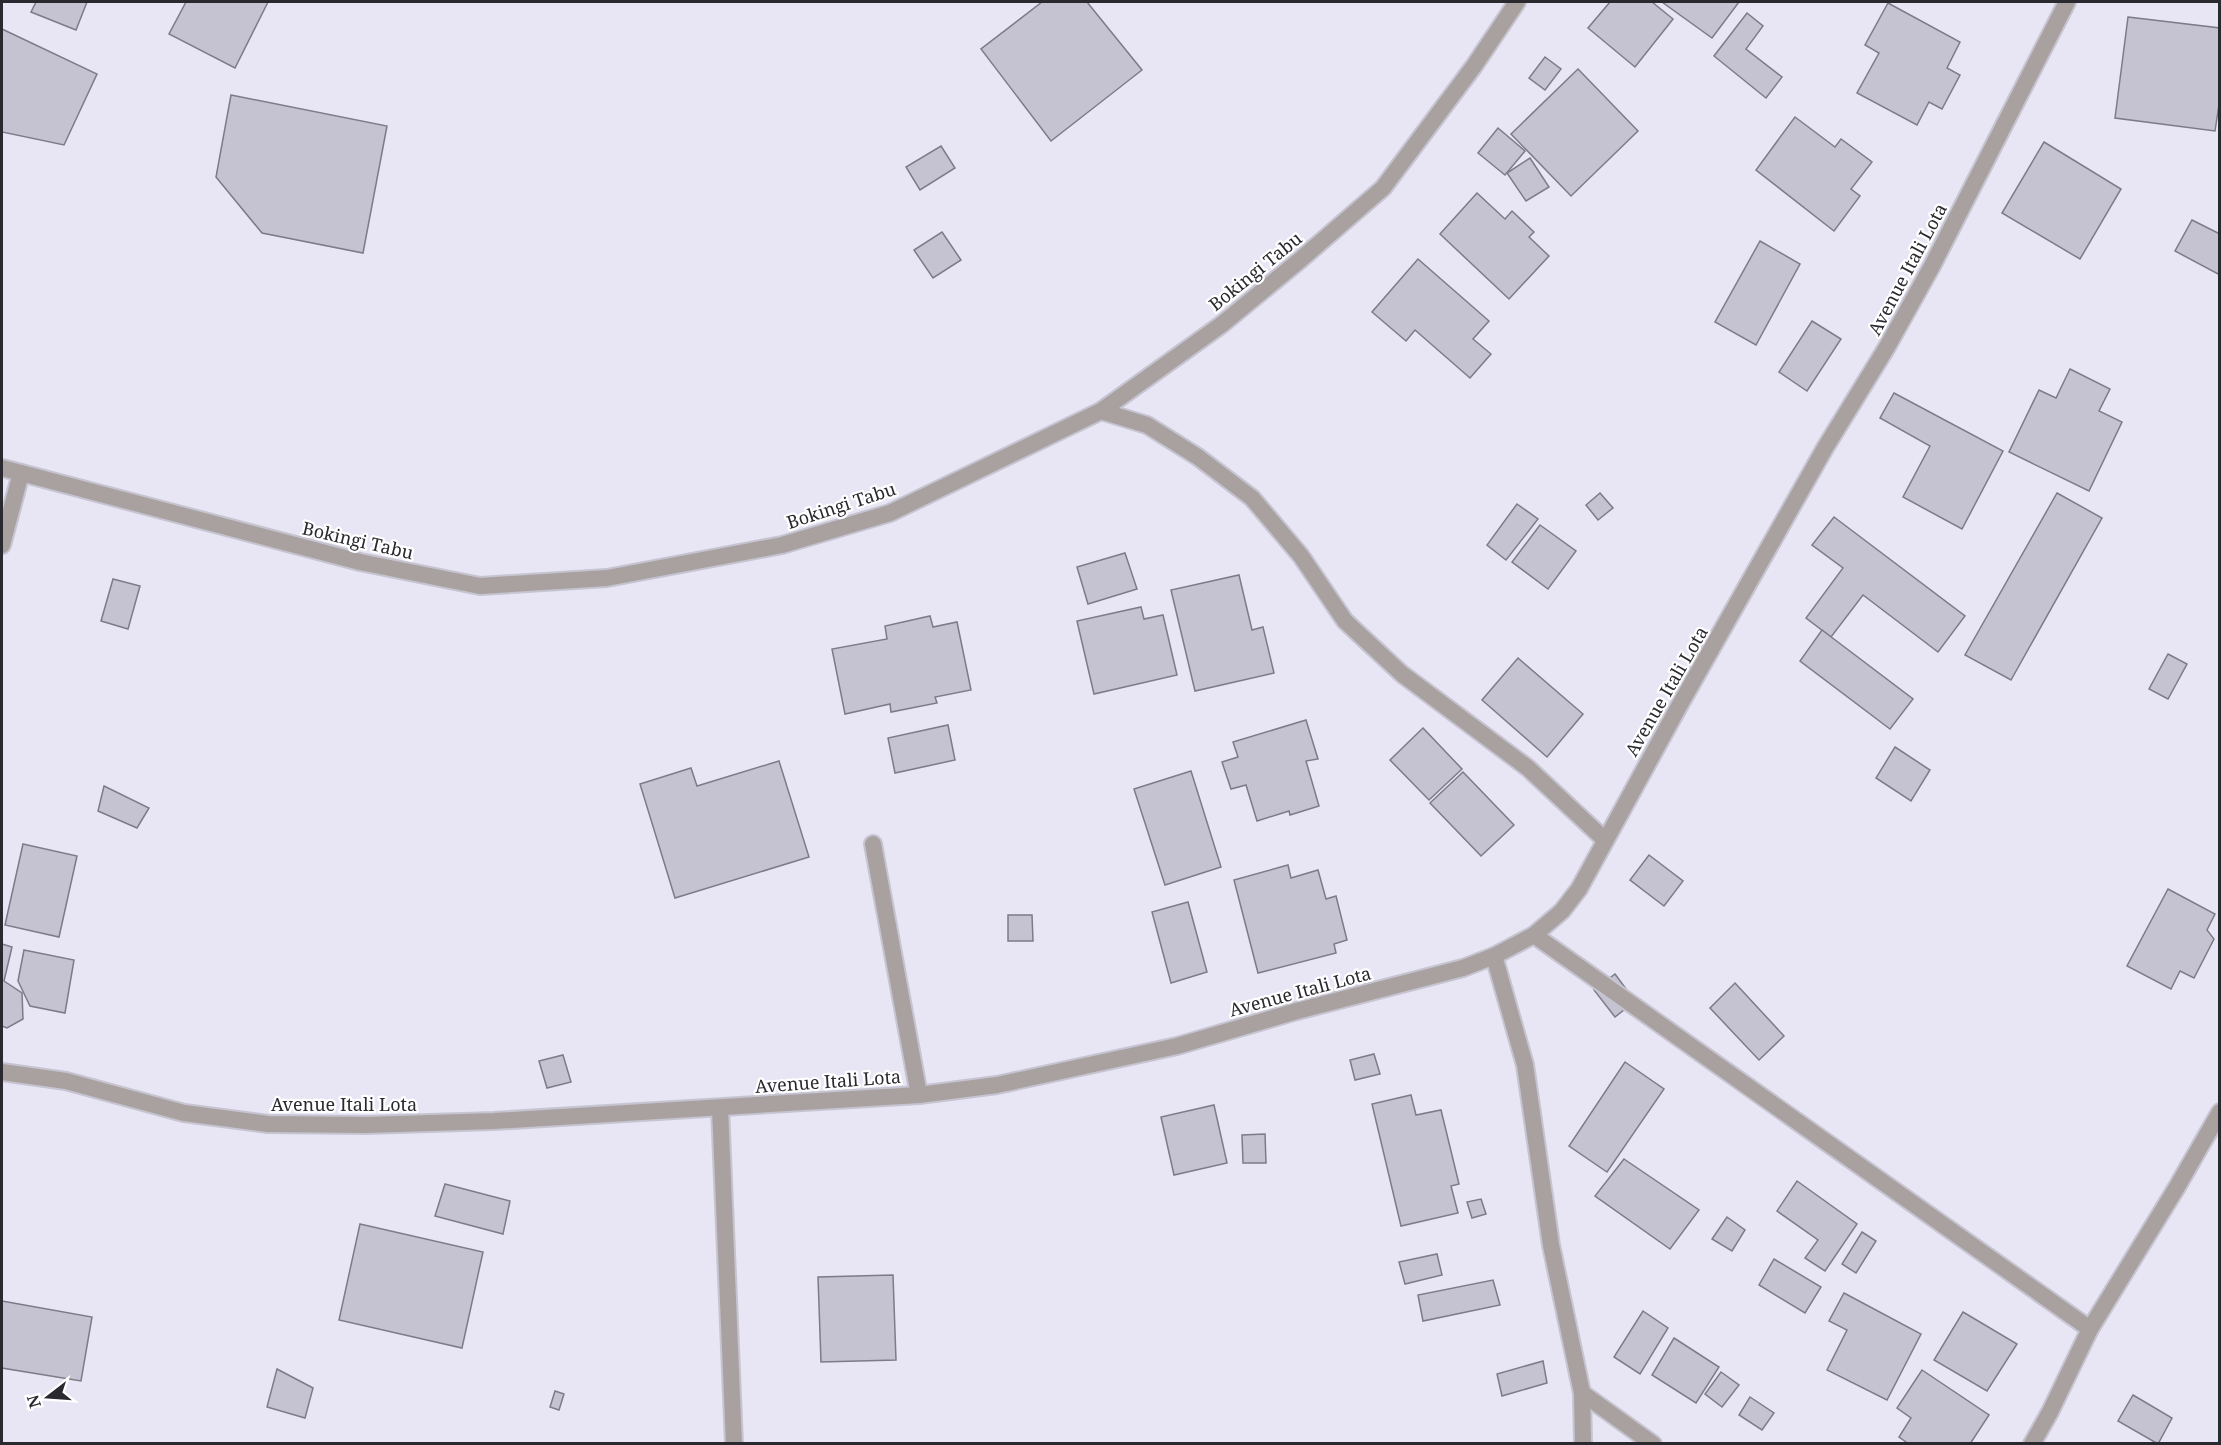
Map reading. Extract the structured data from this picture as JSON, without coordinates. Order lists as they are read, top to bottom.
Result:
{
  "streets": {
    "street": ["Avenue Itali Lota", "Bokingi Tabu"]
  },
  "north": "left"
}
